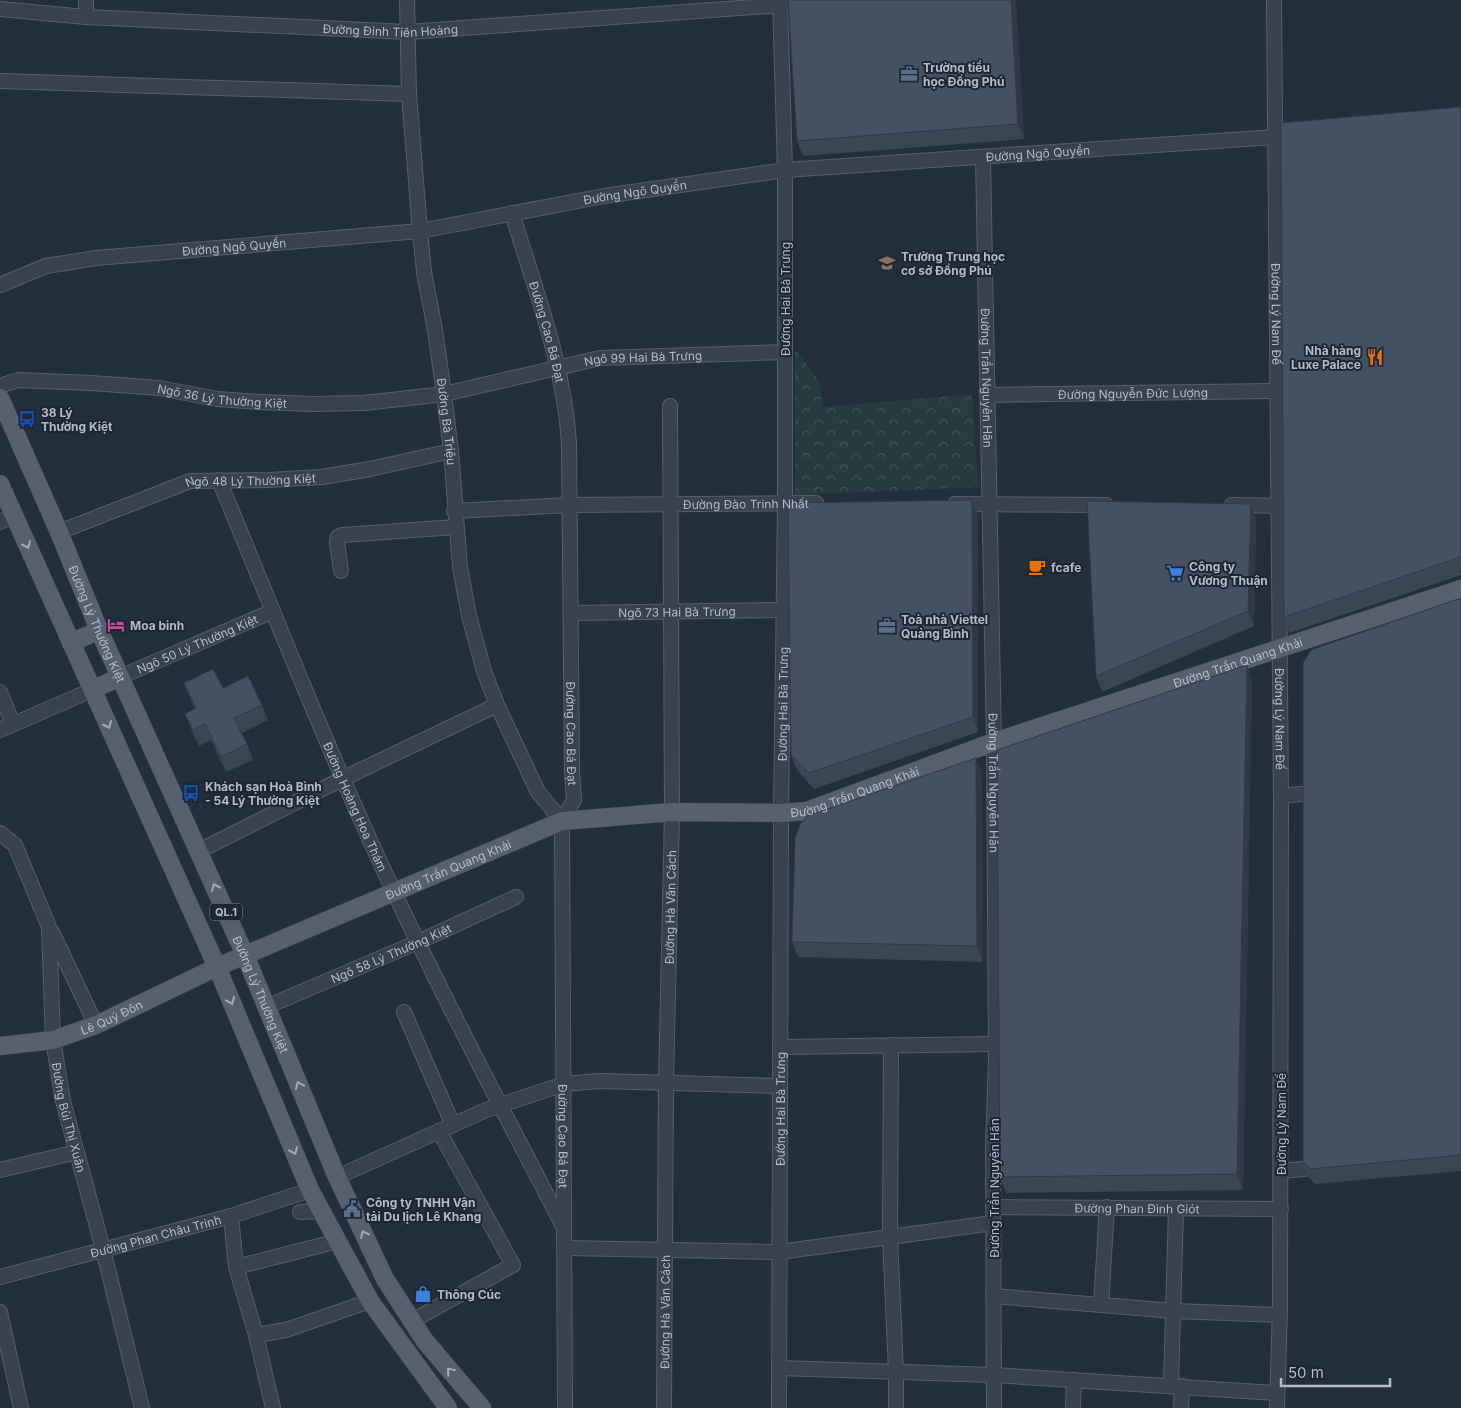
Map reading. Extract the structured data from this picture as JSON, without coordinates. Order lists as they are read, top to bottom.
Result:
{
  "streets": {
    "main road": [
      "Đường Lý Thường Kiệt",
      "Đường Trần Quang Khải",
      "QL.1",
      "Lê Quý Đôn"
    ],
    "street": [
      "Đường Đinh Tiên Hoàng",
      "Đường Ngô Quyền",
      "Đường Hai Bà Trưng",
      "Đường Lý Nam Đế",
      "Đường Cao Bá Đạt",
      "Ngõ 99 Hai Bà Trưng",
      "Đường Trần Nguyên Hãn",
      "Đường Nguyễn Đức Lượng",
      "Ngõ 36 Lý Thường Kiệt",
      "Đường Bà Triệu",
      "Ngõ 48 Lý Thường Kiệt",
      "Đường Đào Trinh Nhất",
      "Ngõ 73 Hai Bà Trưng",
      "Ngõ 50 Lý Thường Kiệt",
      "Đường Hoàng Hoa Thám",
      "Đường Hà Văn Cách",
      "Ngõ 58 Lý Thường Kiệt",
      "Đường Bùi Thị Xuân",
      "Đường Phan Đình Giót",
      "Đường Phan Châu Trinh"
    ]
  },
  "crossings": [
    ["Đường Đinh Tiên Hoàng", "Đường Hai Bà Trưng"],
    ["Đường Đinh Tiên Hoàng", "Đường Bà Triệu"],
    ["Đường Ngô Quyền", "Đường Hai Bà Trưng"],
    ["Đường Ngô Quyền", "Đường Lý Nam Đế"],
    ["Đường Ngô Quyền", "Đường Cao Bá Đạt"],
    ["Đường Ngô Quyền", "Đường Trần Nguyên Hãn"],
    ["Đường Ngô Quyền", "Đường Bà Triệu"],
    ["Đường Hai Bà Trưng", "Ngõ 99 Hai Bà Trưng"],
    ["Đường Hai Bà Trưng", "Đường Đào Trinh Nhất"],
    ["Đường Hai Bà Trưng", "Ngõ 73 Hai Bà Trưng"],
    ["Đường Hai Bà Trưng", "Đường Trần Quang Khải"],
    ["Đường Lý Nam Đế", "Đường Nguyễn Đức Lượng"],
    ["Đường Lý Nam Đế", "Đường Trần Quang Khải"],
    ["Đường Lý Nam Đế", "Đường Phan Đình Giót"],
    ["Đường Cao Bá Đạt", "Ngõ 99 Hai Bà Trưng"],
    ["Đường Cao Bá Đạt", "Đường Bà Triệu"],
    ["Đường Cao Bá Đạt", "Đường Đào Trinh Nhất"],
    ["Đường Cao Bá Đạt", "Ngõ 73 Hai Bà Trưng"],
    ["Đường Cao Bá Đạt", "Đường Trần Quang Khải"],
    ["Đường Cao Bá Đạt", "Đường Hoàng Hoa Thám"],
    ["Ngõ 99 Hai Bà Trưng", "Ngõ 36 Lý Thường Kiệt"],
    ["Ngõ 99 Hai Bà Trưng", "Đường Bà Triệu"],
    ["Đường Trần Nguyên Hãn", "Đường Nguyễn Đức Lượng"],
    ["Đường Trần Nguyên Hãn", "Đường Trần Quang Khải"],
    ["Đường Trần Nguyên Hãn", "Đường Phan Đình Giót"],
    ["Ngõ 36 Lý Thường Kiệt", "Đường Bà Triệu"],
    ["Đường Bà Triệu", "Ngõ 48 Lý Thường Kiệt"],
    ["Đường Bà Triệu", "Đường Đào Trinh Nhất"],
    ["Đường Bà Triệu", "Đường Trần Quang Khải"],
    ["Ngõ 48 Lý Thường Kiệt", "Đường Lý Thường Kiệt"],
    ["Ngõ 48 Lý Thường Kiệt", "Đường Hoàng Hoa Thám"],
    ["Đường Đào Trinh Nhất", "Đường Hà Văn Cách"],
    ["Ngõ 73 Hai Bà Trưng", "Đường Hà Văn Cách"],
    ["Đường Lý Thường Kiệt", "Ngõ 50 Lý Thường Kiệt"],
    ["Đường Lý Thường Kiệt", "Đường Trần Quang Khải"],
    ["Đường Lý Thường Kiệt", "Ngõ 58 Lý Thường Kiệt"],
    ["Ngõ 50 Lý Thường Kiệt", "Đường Hoàng Hoa Thám"],
    ["Đường Trần Quang Khải", "Đường Hoàng Hoa Thám"],
    ["Đường Trần Quang Khải", "Đường Hà Văn Cách"],
    ["Đường Trần Quang Khải", "QL.1"],
    ["Đường Trần Quang Khải", "Lê Quý Đôn"],
    ["Đường Hoàng Hoa Thám", "Ngõ 58 Lý Thường Kiệt"],
    ["QL.1", "Lê Quý Đôn"],
    ["QL.1", "Đường Phan Châu Trinh"],
    ["Lê Quý Đôn", "Đường Bùi Thị Xuân"],
    ["Đường Bùi Thị Xuân", "Đường Phan Châu Trinh"]
  ],
  "places": {
    "office": ["Trường tiểu học Đồng Phú", "Toà nhà Viettel Quảng Bình"],
    "school or university": ["Trường Trung học cơ sở Đồng Phú"],
    "restaurant": ["Nhà hàng Luxe Palace"],
    "bus stop": ["38 Lý Thường Kiệt", "Khách sạn Hoà Bình - 54 Lý Thường Kiệt"],
    "cafe": ["fcafe"],
    "supermarket": ["Công ty Vương Thuận"],
    "hotel": ["Moa binh"],
    "public building": ["Công ty TNHH Vận tải Du lịch Lê Khang"],
    "shop": ["Thông Cúc"]
  },
  "scale_bar": "50 m"
}
